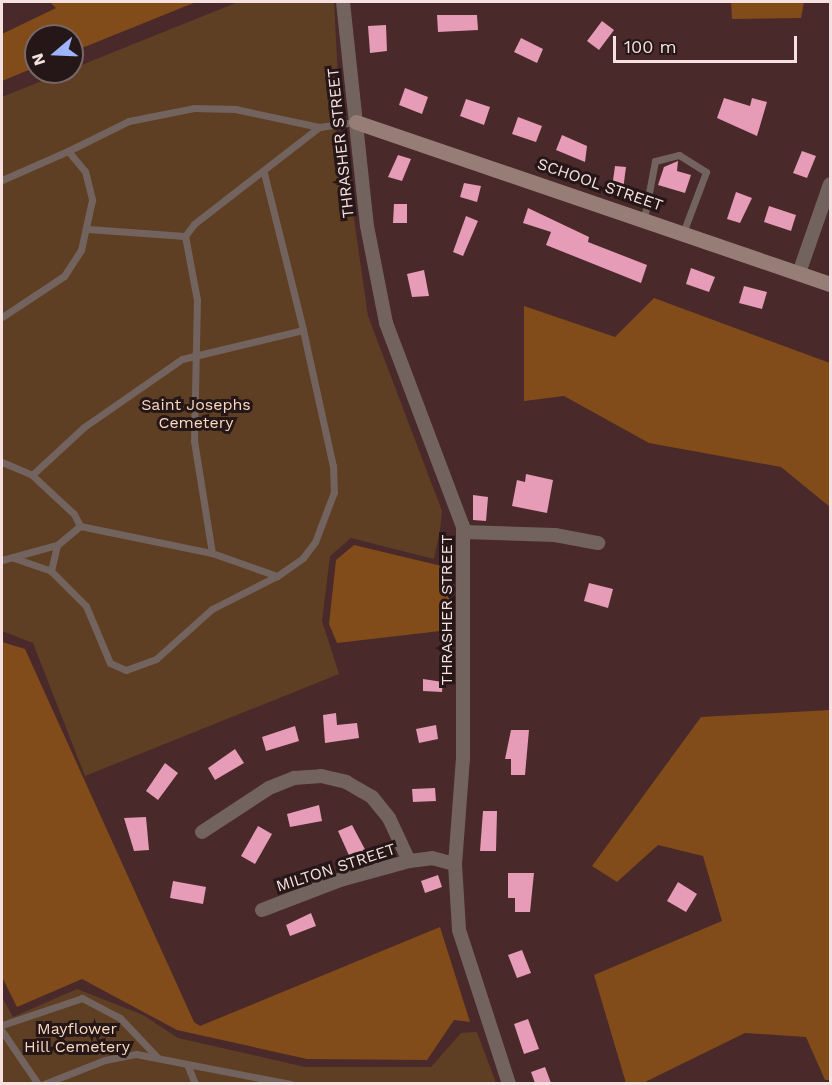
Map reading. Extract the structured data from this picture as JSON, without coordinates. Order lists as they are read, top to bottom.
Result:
{
  "streets": {
    "street": ["THRASHER STREET", "SCHOOL STREET", "MILTON STREET"]
  },
  "crossings": [
    ["THRASHER STREET", "SCHOOL STREET"],
    ["THRASHER STREET", "MILTON STREET"]
  ],
  "parks": ["Saint Josephs Cemetery", "Mayflower Hill Cemetery"],
  "scale_bar": "100 m",
  "north": "left"
}
